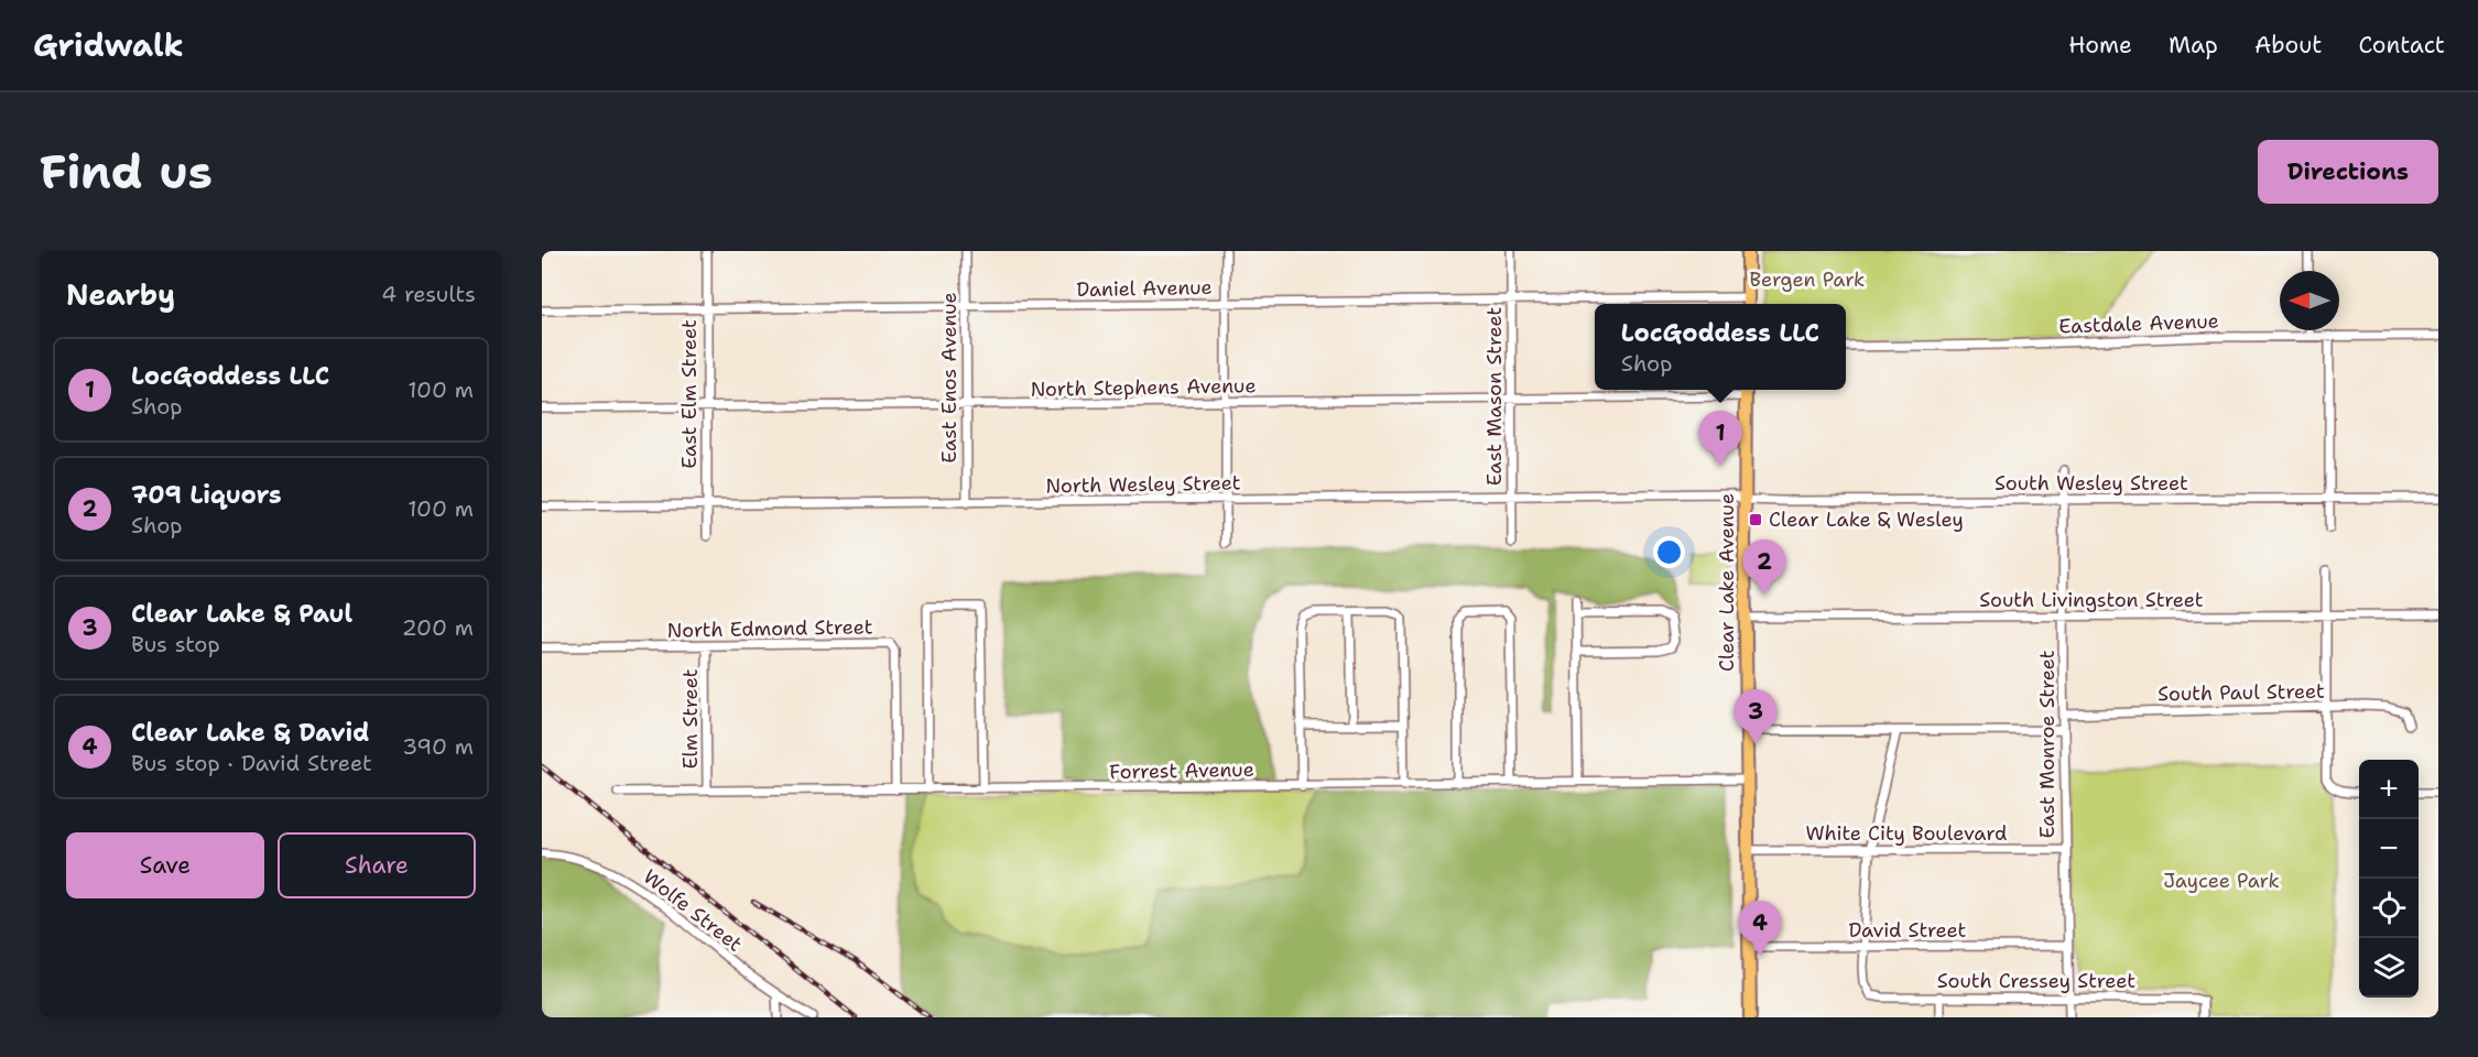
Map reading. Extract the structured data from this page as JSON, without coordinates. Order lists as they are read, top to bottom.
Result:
{
  "streets": {
    "main road": ["Clear Lake Avenue"],
    "street": [
      "Daniel Avenue",
      "Eastdale Avenue",
      "East Enos Avenue",
      "North Stephens Avenue",
      "East Elm Street",
      "East Mason Street",
      "South Wesley Street",
      "North Wesley Street",
      "South Livingston Street",
      "North Edmond Street",
      "South Paul Street",
      "Elm Street",
      "East Monroe Street",
      "Forrest Avenue",
      "White City Boulevard",
      "Wolfe Street",
      "David Street",
      "South Cressey Street"
    ]
  },
  "crossings": [
    ["Daniel Avenue", "East Enos Avenue"],
    ["Daniel Avenue", "East Elm Street"],
    ["Daniel Avenue", "East Mason Street"],
    ["East Enos Avenue", "North Stephens Avenue"],
    ["East Enos Avenue", "North Wesley Street"],
    ["North Stephens Avenue", "East Elm Street"],
    ["North Stephens Avenue", "East Mason Street"],
    ["North Stephens Avenue", "Clear Lake Avenue"],
    ["East Elm Street", "North Wesley Street"],
    ["East Mason Street", "North Wesley Street"],
    ["South Wesley Street", "North Wesley Street"],
    ["South Wesley Street", "Clear Lake Avenue"],
    ["South Wesley Street", "East Monroe Street"],
    ["North Wesley Street", "Clear Lake Avenue"],
    ["Clear Lake Avenue", "South Livingston Street"],
    ["Clear Lake Avenue", "Forrest Avenue"],
    ["Clear Lake Avenue", "White City Boulevard"],
    ["Clear Lake Avenue", "David Street"],
    ["South Livingston Street", "East Monroe Street"],
    ["North Edmond Street", "Elm Street"],
    ["North Edmond Street", "Forrest Avenue"],
    ["South Paul Street", "East Monroe Street"],
    ["Elm Street", "Forrest Avenue"],
    ["East Monroe Street", "White City Boulevard"],
    ["East Monroe Street", "David Street"],
    ["East Monroe Street", "South Cressey Street"],
    ["David Street", "South Cressey Street"]
  ],
  "parks": ["Bergen Park", "Jaycee Park"],
  "places": {
    "transit": ["Clear Lake & Wesley"]
  },
  "north": "left",
  "page": {
    "header": "Gridwalk",
    "nav": [
      "Home",
      "Map",
      "About",
      "Contact"
    ],
    "buttons": [
      "Directions",
      ["Save", "Share"]
    ],
    "title": "Find us",
    "heading": ["Nearby", "4 results"],
    "popup": ["LocGoddess LLC", "Shop"],
    "list": [
      {
        "mark": "1",
        "name": "LocGoddess LLC",
        "note": "Shop",
        "value": "100 m"
      },
      {
        "mark": "2",
        "name": "709 Liquors",
        "note": "Shop",
        "value": "100 m"
      },
      {
        "mark": "3",
        "name": "Clear Lake & Paul",
        "note": "Bus stop",
        "value": "200 m"
      },
      {
        "mark": "4",
        "name": "Clear Lake & David",
        "note": "Bus stop · David Street",
        "value": "390 m"
      }
    ],
    "pins": [
      "1",
      "2",
      "3",
      "4"
    ],
    "map_buttons": ["+", "−"]
  }
}
